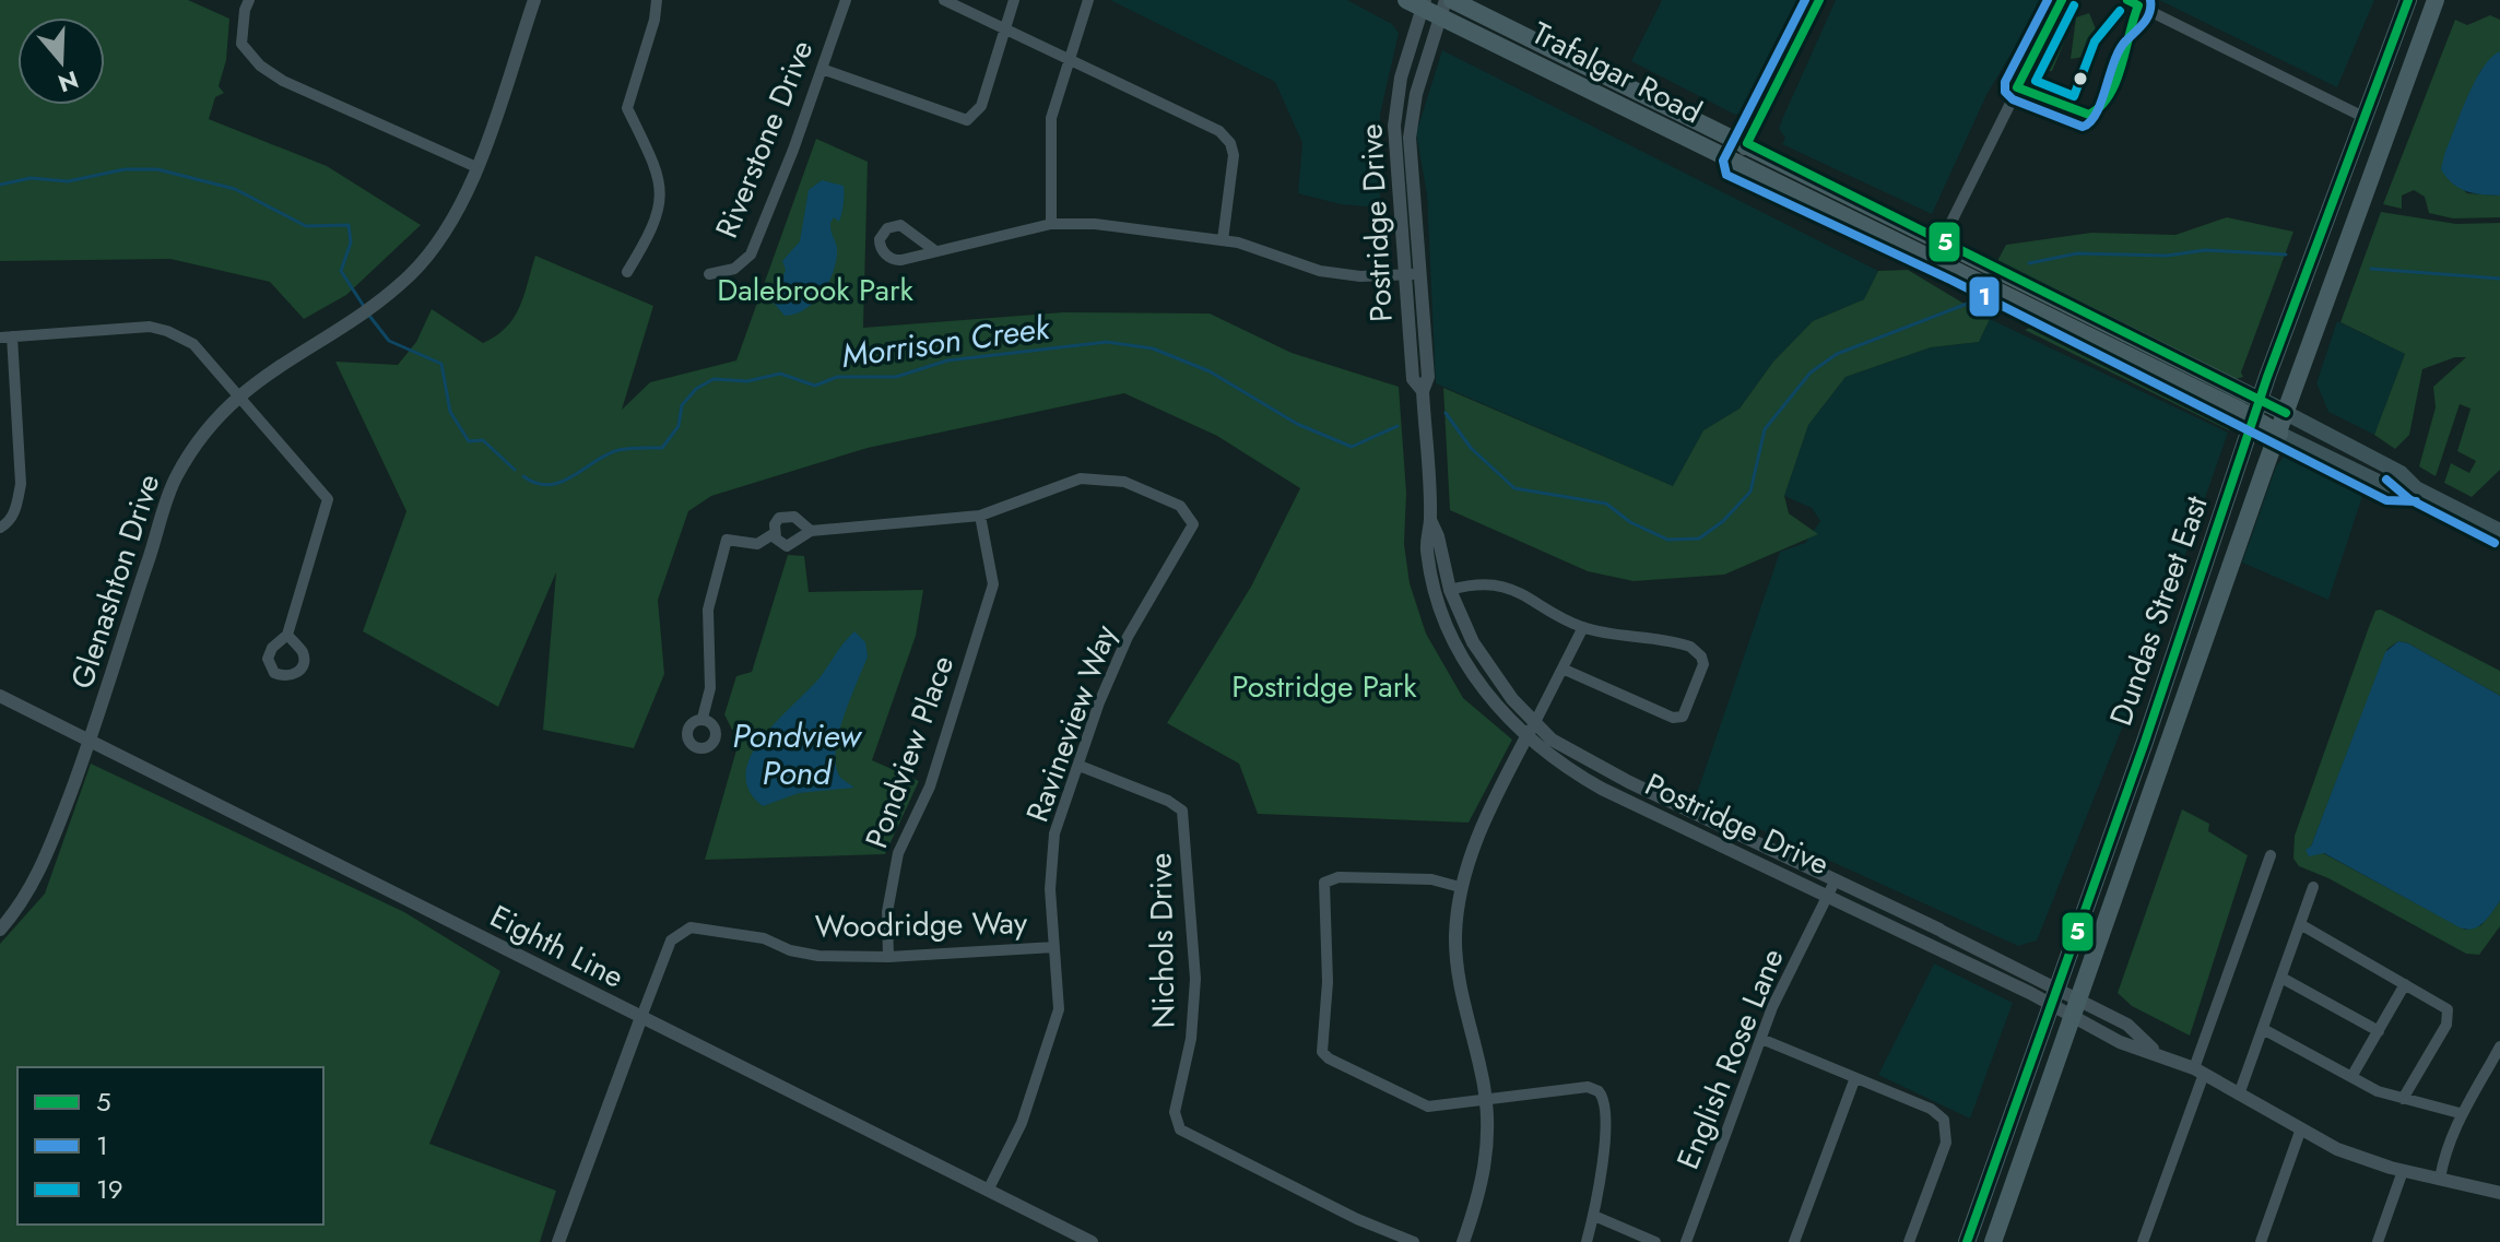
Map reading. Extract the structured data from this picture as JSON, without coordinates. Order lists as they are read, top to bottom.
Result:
{
  "streets": {
    "main road": ["Trafalgar Road", "Dundas Street East"],
    "street": [
      "Riverstone Drive",
      "Postridge Drive",
      "Glenashton Drive",
      "Ravineview Way",
      "Pondview Place",
      "Woodridge Way",
      "Nichols Drive",
      "Eighth Line",
      "English Rose Lane"
    ]
  },
  "crossings": [
    ["Trafalgar Road", "Postridge Drive"],
    ["Trafalgar Road", "Dundas Street East"],
    ["Postridge Drive", "Dundas Street East"],
    ["Postridge Drive", "English Rose Lane"],
    ["Glenashton Drive", "Eighth Line"],
    ["Ravineview Way", "Pondview Place"],
    ["Ravineview Way", "Woodridge Way"],
    ["Ravineview Way", "Nichols Drive"],
    ["Ravineview Way", "Eighth Line"],
    ["Pondview Place", "Woodridge Way"],
    ["Woodridge Way", "Eighth Line"]
  ],
  "water": ["Morrison Creek", "Pondview Pond"],
  "parks": ["Dalebrook Park", "Postridge Park"],
  "lines": ["transit line 5", "transit line 1", "transit line 19"],
  "legend": ["5", "1", "19"],
  "north": "bottom"
}
